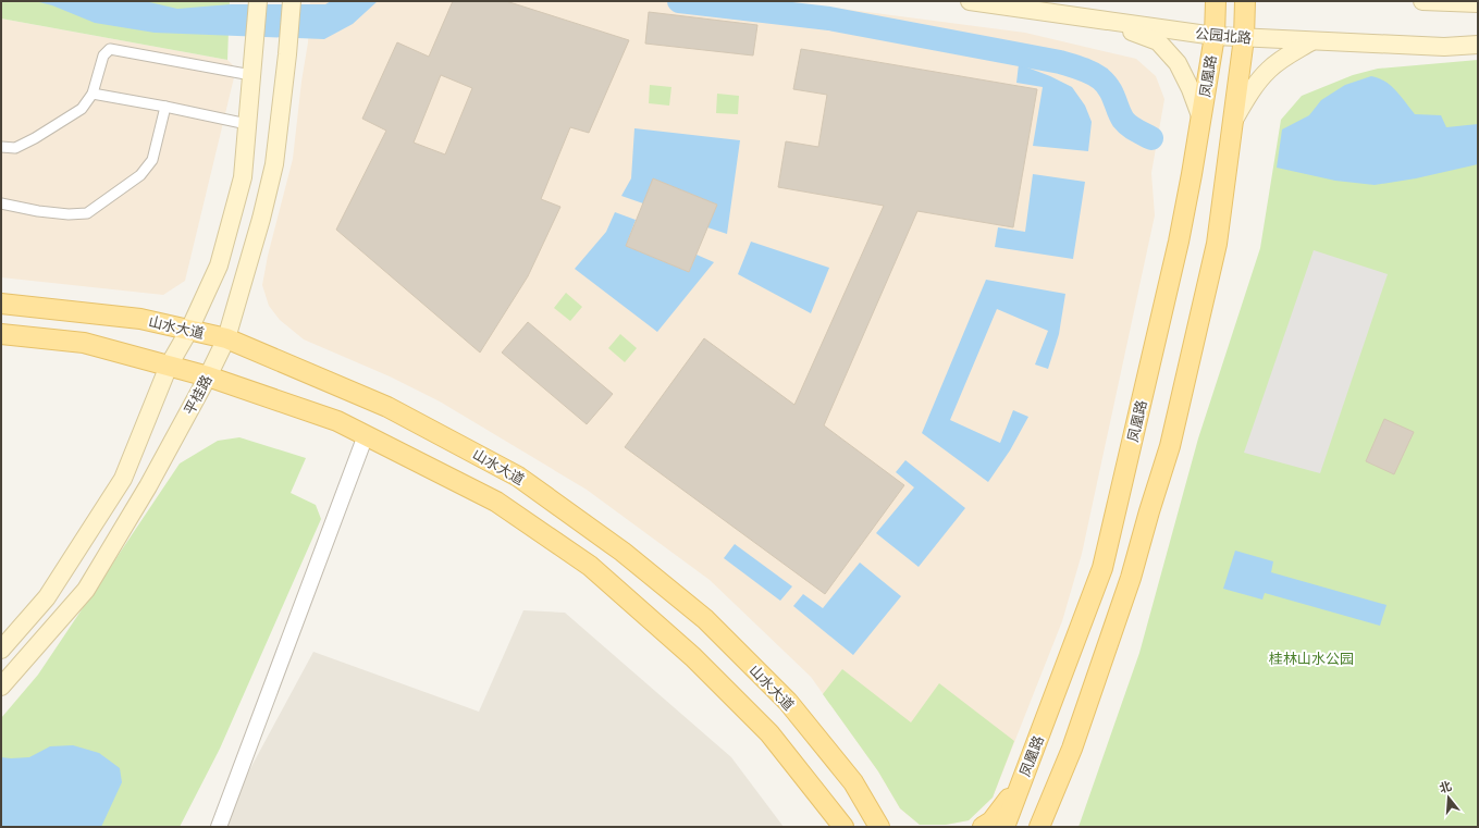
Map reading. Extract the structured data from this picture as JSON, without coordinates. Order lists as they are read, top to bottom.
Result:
{
  "streets": {
    "main road": [
      "公园北路",
      "凤凰路",
      "山水大道",
      "平桂路"
    ]
  },
  "crossings": [
    ["公园北路", "凤凰路"],
    ["山水大道", "平桂路"]
  ],
  "parks": ["桂林山水公园"],
  "north": "top"
}
